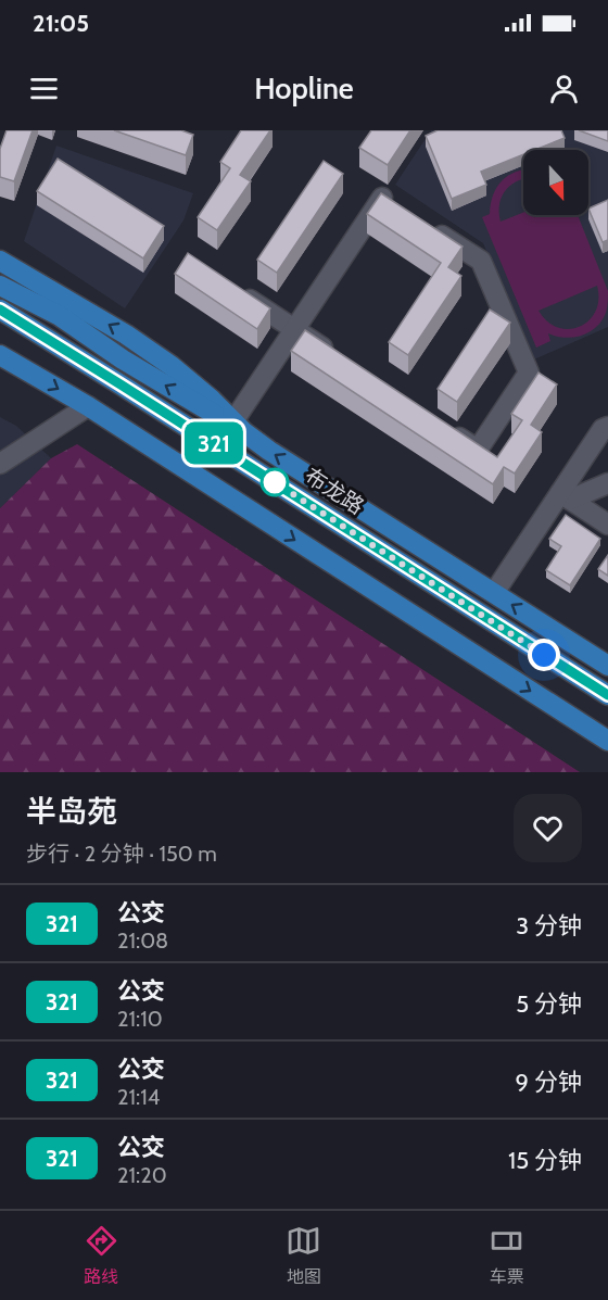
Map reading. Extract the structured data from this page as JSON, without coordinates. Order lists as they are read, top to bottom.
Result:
{
  "streets": {
    "main road": ["布龙路"]
  },
  "lines": ["bus line 321"],
  "north": "bottom",
  "page": {
    "status": "21:05",
    "header": "Hopline",
    "on_map": "321",
    "heading": ["半岛苑", "步行 · 2 分钟 · 150 m"],
    "list": [
      {
        "mark": "321",
        "name": "公交",
        "note": "21:08",
        "value": "3 分钟"
      },
      {
        "mark": "321",
        "name": "公交",
        "note": "21:10",
        "value": "5 分钟"
      },
      {
        "mark": "321",
        "name": "公交",
        "note": "21:14",
        "value": "9 分钟"
      },
      {
        "mark": "321",
        "name": "公交",
        "note": "21:20",
        "value": "15 分钟"
      }
    ],
    "tabs": ["路线", "地图", "车票"]
  }
}
